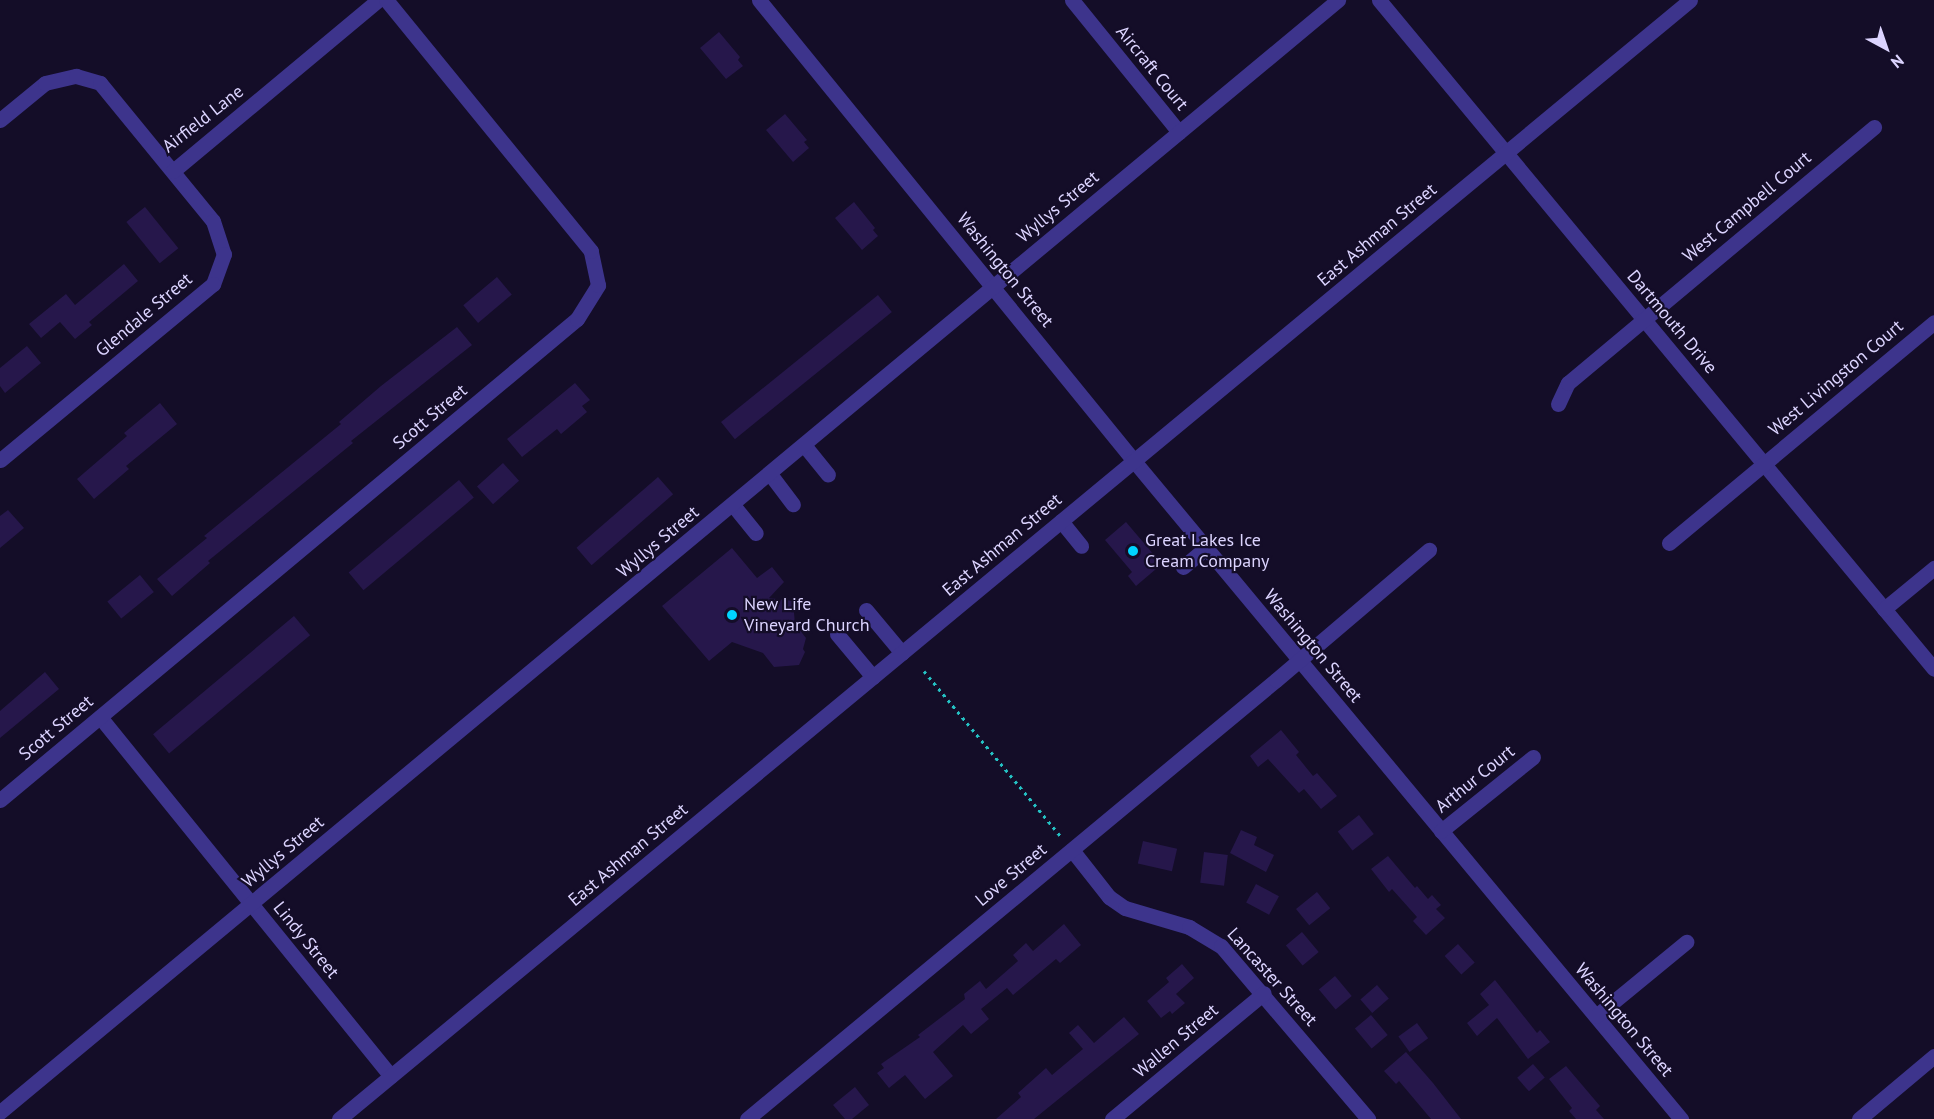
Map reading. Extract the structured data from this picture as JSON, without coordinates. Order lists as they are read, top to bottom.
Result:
{
  "streets": {
    "street": [
      "Aircraft Court",
      "Airfield Lane",
      "Wyllys Street",
      "West Campbell Court",
      "East Ashman Street",
      "Washington Street",
      "Glendale Street",
      "Dartmouth Drive",
      "West Livingston Court",
      "Scott Street",
      "Arthur Court",
      "Love Street",
      "Lindy Street",
      "Lancaster Street",
      "Wallen Street"
    ]
  },
  "crossings": [
    ["Aircraft Court", "Wyllys Street"],
    ["Airfield Lane", "Glendale Street"],
    ["Wyllys Street", "Washington Street"],
    ["Wyllys Street", "Lindy Street"],
    ["West Campbell Court", "Dartmouth Drive"],
    ["East Ashman Street", "Washington Street"],
    ["East Ashman Street", "Dartmouth Drive"],
    ["East Ashman Street", "Lindy Street"],
    ["Washington Street", "Arthur Court"],
    ["Washington Street", "Love Street"],
    ["Dartmouth Drive", "West Livingston Court"],
    ["Scott Street", "Lindy Street"],
    ["Love Street", "Lancaster Street"],
    ["Lancaster Street", "Wallen Street"]
  ],
  "places": ["Great Lakes Ice Cream Company", "New Life Vineyard Church"],
  "north": "bottom right"
}
